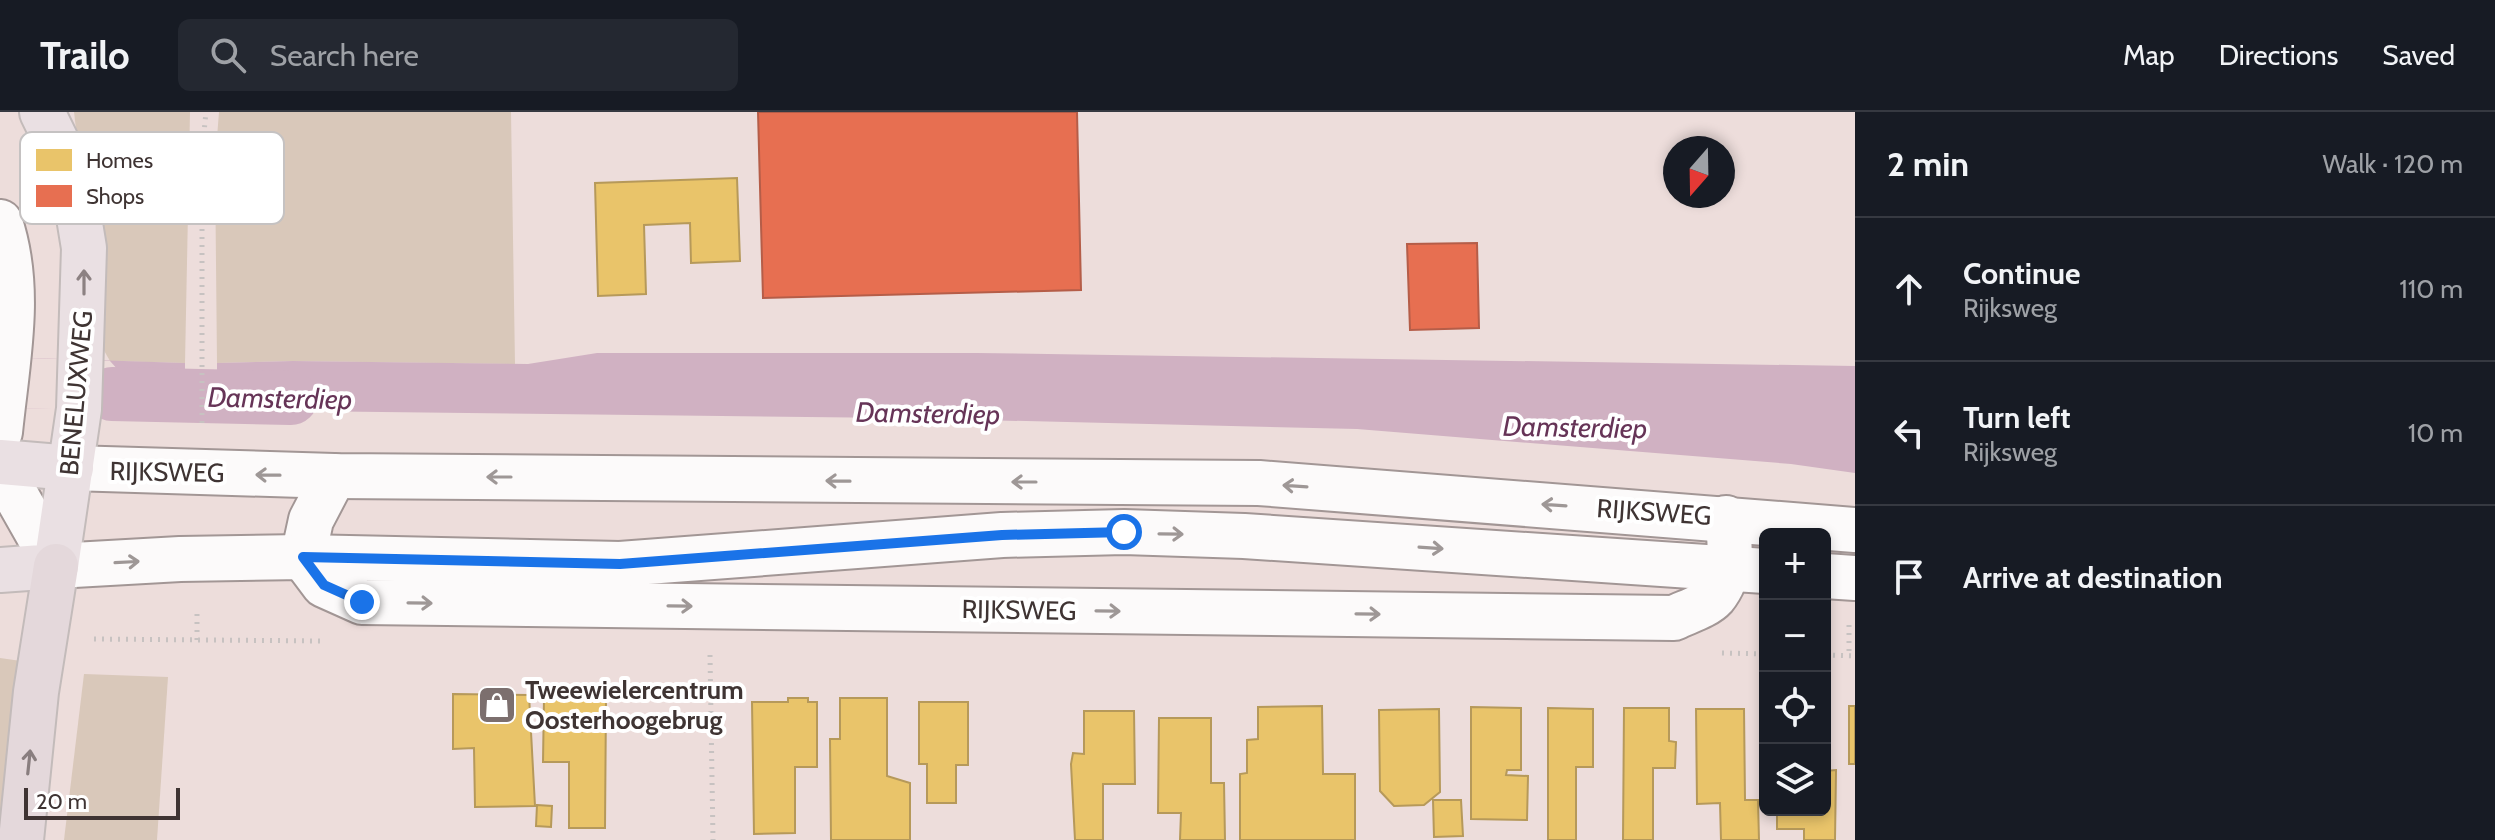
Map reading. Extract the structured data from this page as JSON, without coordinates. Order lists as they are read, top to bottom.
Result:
{
  "streets": {
    "main road": ["BENELUXWEG", "RIJKSWEG"]
  },
  "crossings": [
    ["BENELUXWEG", "RIJKSWEG"]
  ],
  "water": ["Damsterdiep"],
  "places": {
    "shop": ["Tweewielercentrum Oosterhoogebrug"]
  },
  "legend": ["Homes", "Shops"],
  "scale_bar": "20 m",
  "north": "bottom",
  "page": {
    "header": "Trailo",
    "search": "Search here",
    "nav": ["Map", "Directions", "Saved"],
    "heading": ["2 min", "Walk · 120 m"],
    "list": [
      ["Continue", "Rijksweg", "110 m"],
      ["Turn left", "Rijksweg", "10 m"],
      "Arrive at destination"
    ],
    "map_buttons": ["+", "−"],
    "scale": "20 m"
  }
}
